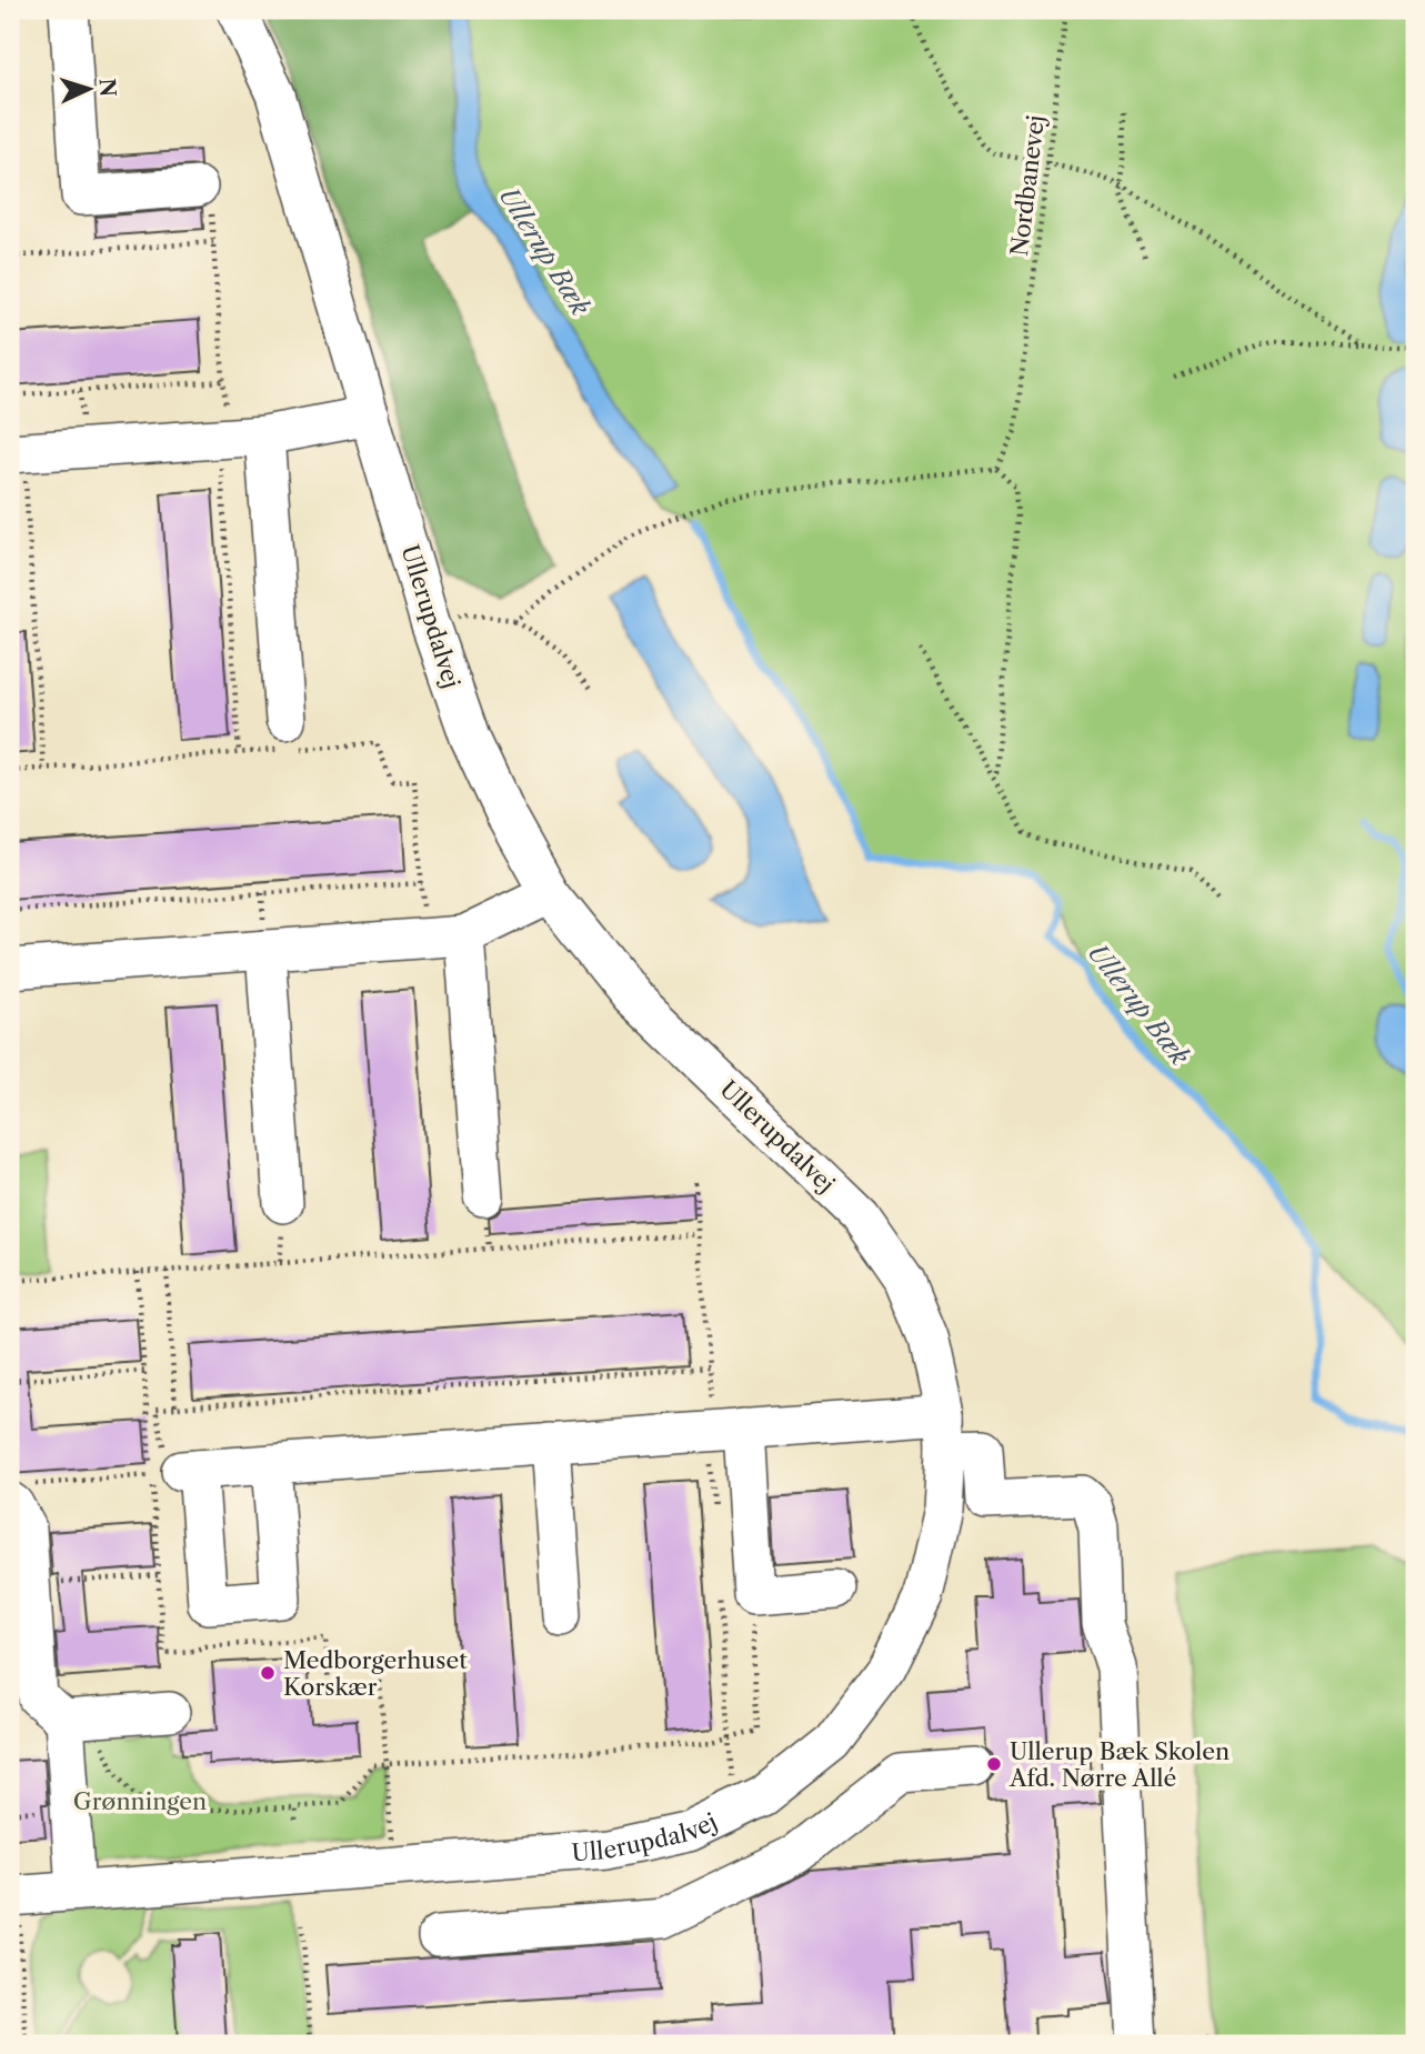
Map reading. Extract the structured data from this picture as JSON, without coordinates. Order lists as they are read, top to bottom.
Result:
{
  "streets": {
    "street": ["Ullerupdalvej"],
    "path": ["Nordbanevej"]
  },
  "water": ["Ullerup Bæk"],
  "parks": ["Grønningen"],
  "places": ["Medborgerhuset Korskær", "Ullerup Bæk Skolen Afd. Nørre Allé"],
  "north": "right"
}
